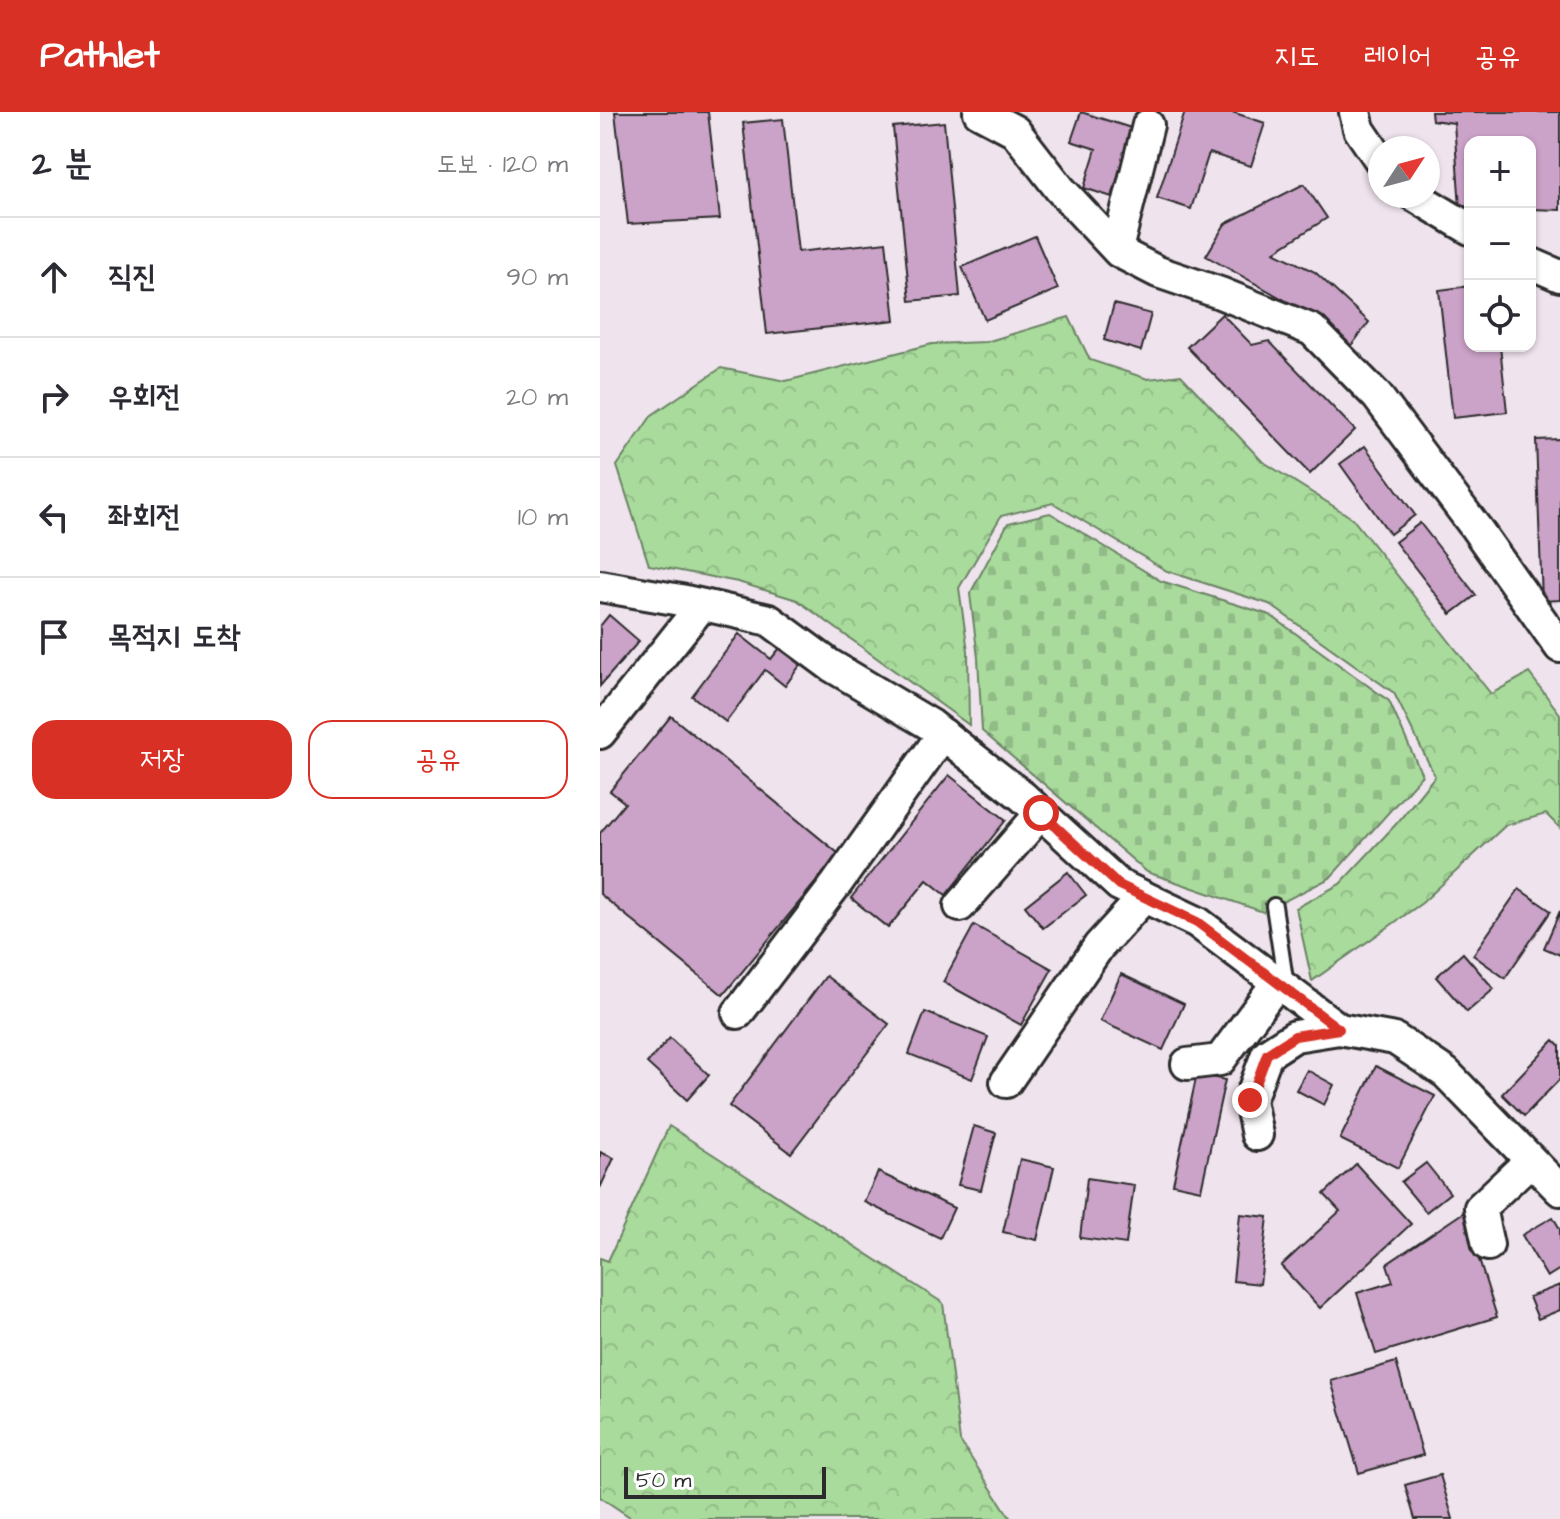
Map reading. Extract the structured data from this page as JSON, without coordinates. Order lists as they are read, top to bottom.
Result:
{
  "scale_bar": "50 m",
  "north": "top right",
  "page": {
    "header": "Pathlet",
    "nav": ["지도", "레이어", "공유"],
    "heading": ["2 분", "도보 · 120 m"],
    "map_buttons": ["+", "−"],
    "list": [
      ["직진", "90 m"],
      ["우회전", "20 m"],
      ["좌회전", "10 m"],
      "목적지 도착"
    ],
    "buttons": ["저장", "공유"],
    "scale": "50 m"
  }
}
